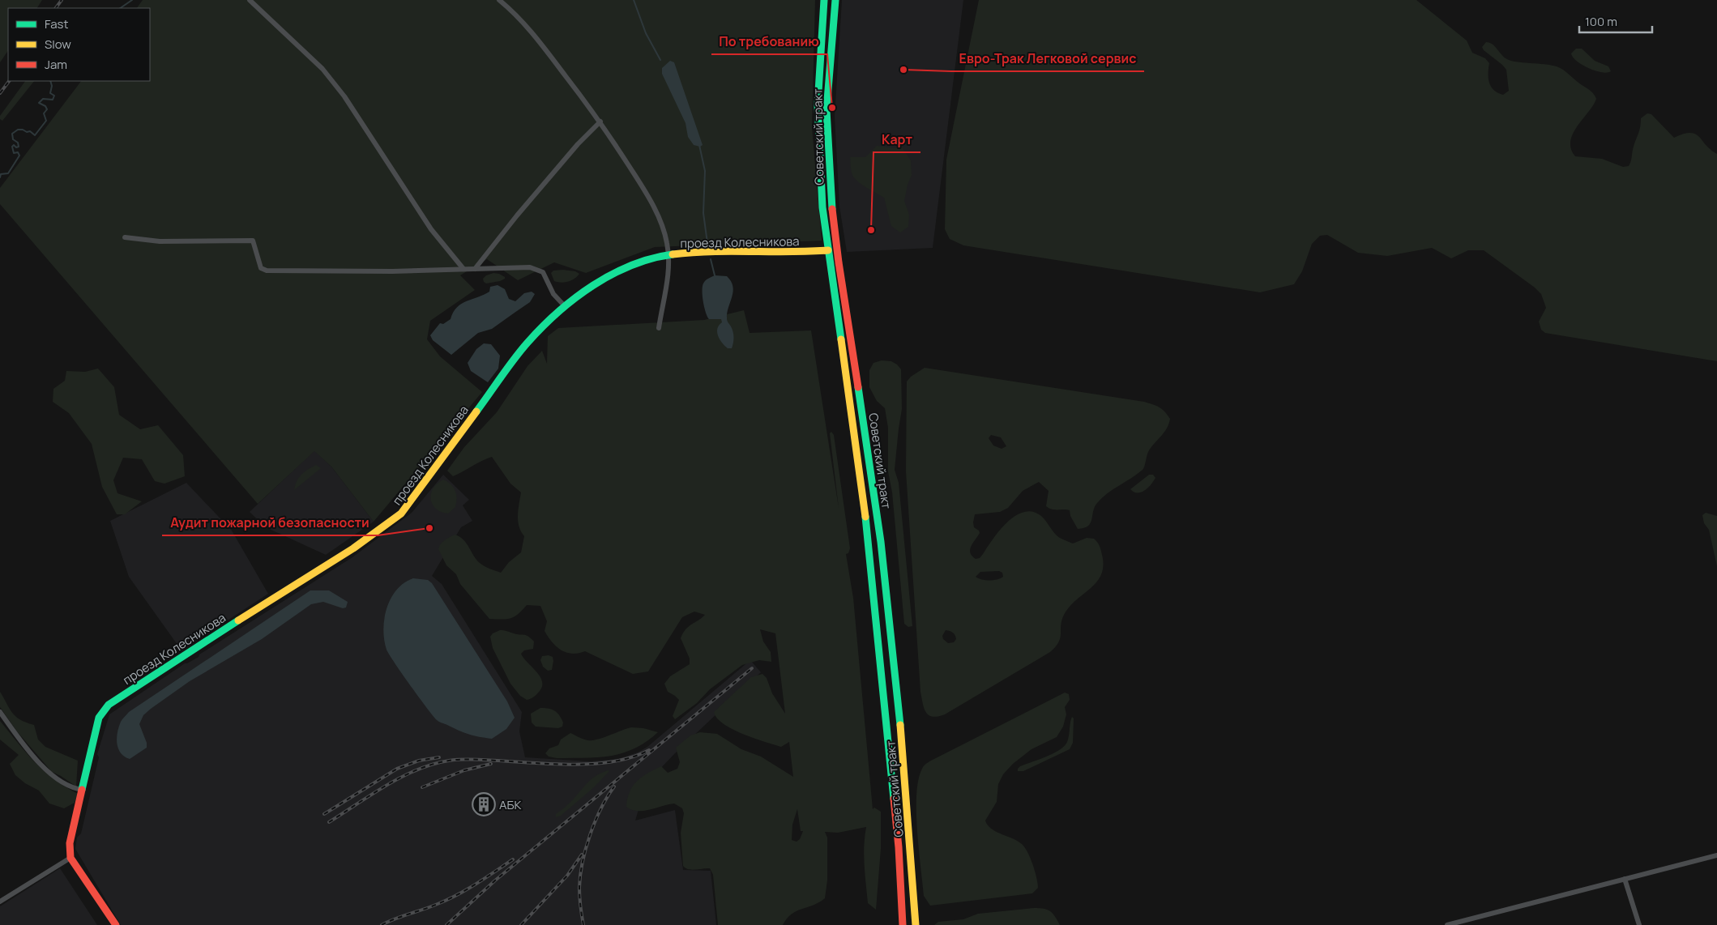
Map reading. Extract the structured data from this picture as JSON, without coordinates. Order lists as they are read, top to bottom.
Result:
{
  "streets": {
    "main road": ["Советский тракт", "проезд Колесникова"]
  },
  "crossings": [
    ["Советский тракт", "проезд Колесникова"]
  ],
  "places": {
    "other": [
      "Евро-Трак Легковой сервис",
      "По требованию",
      "Карт",
      "Аудит пожарной безопасности"
    ],
    "building": ["АБК"]
  },
  "legend": ["Fast", "Slow", "Jam"],
  "scale_bar": "100 m"
}
